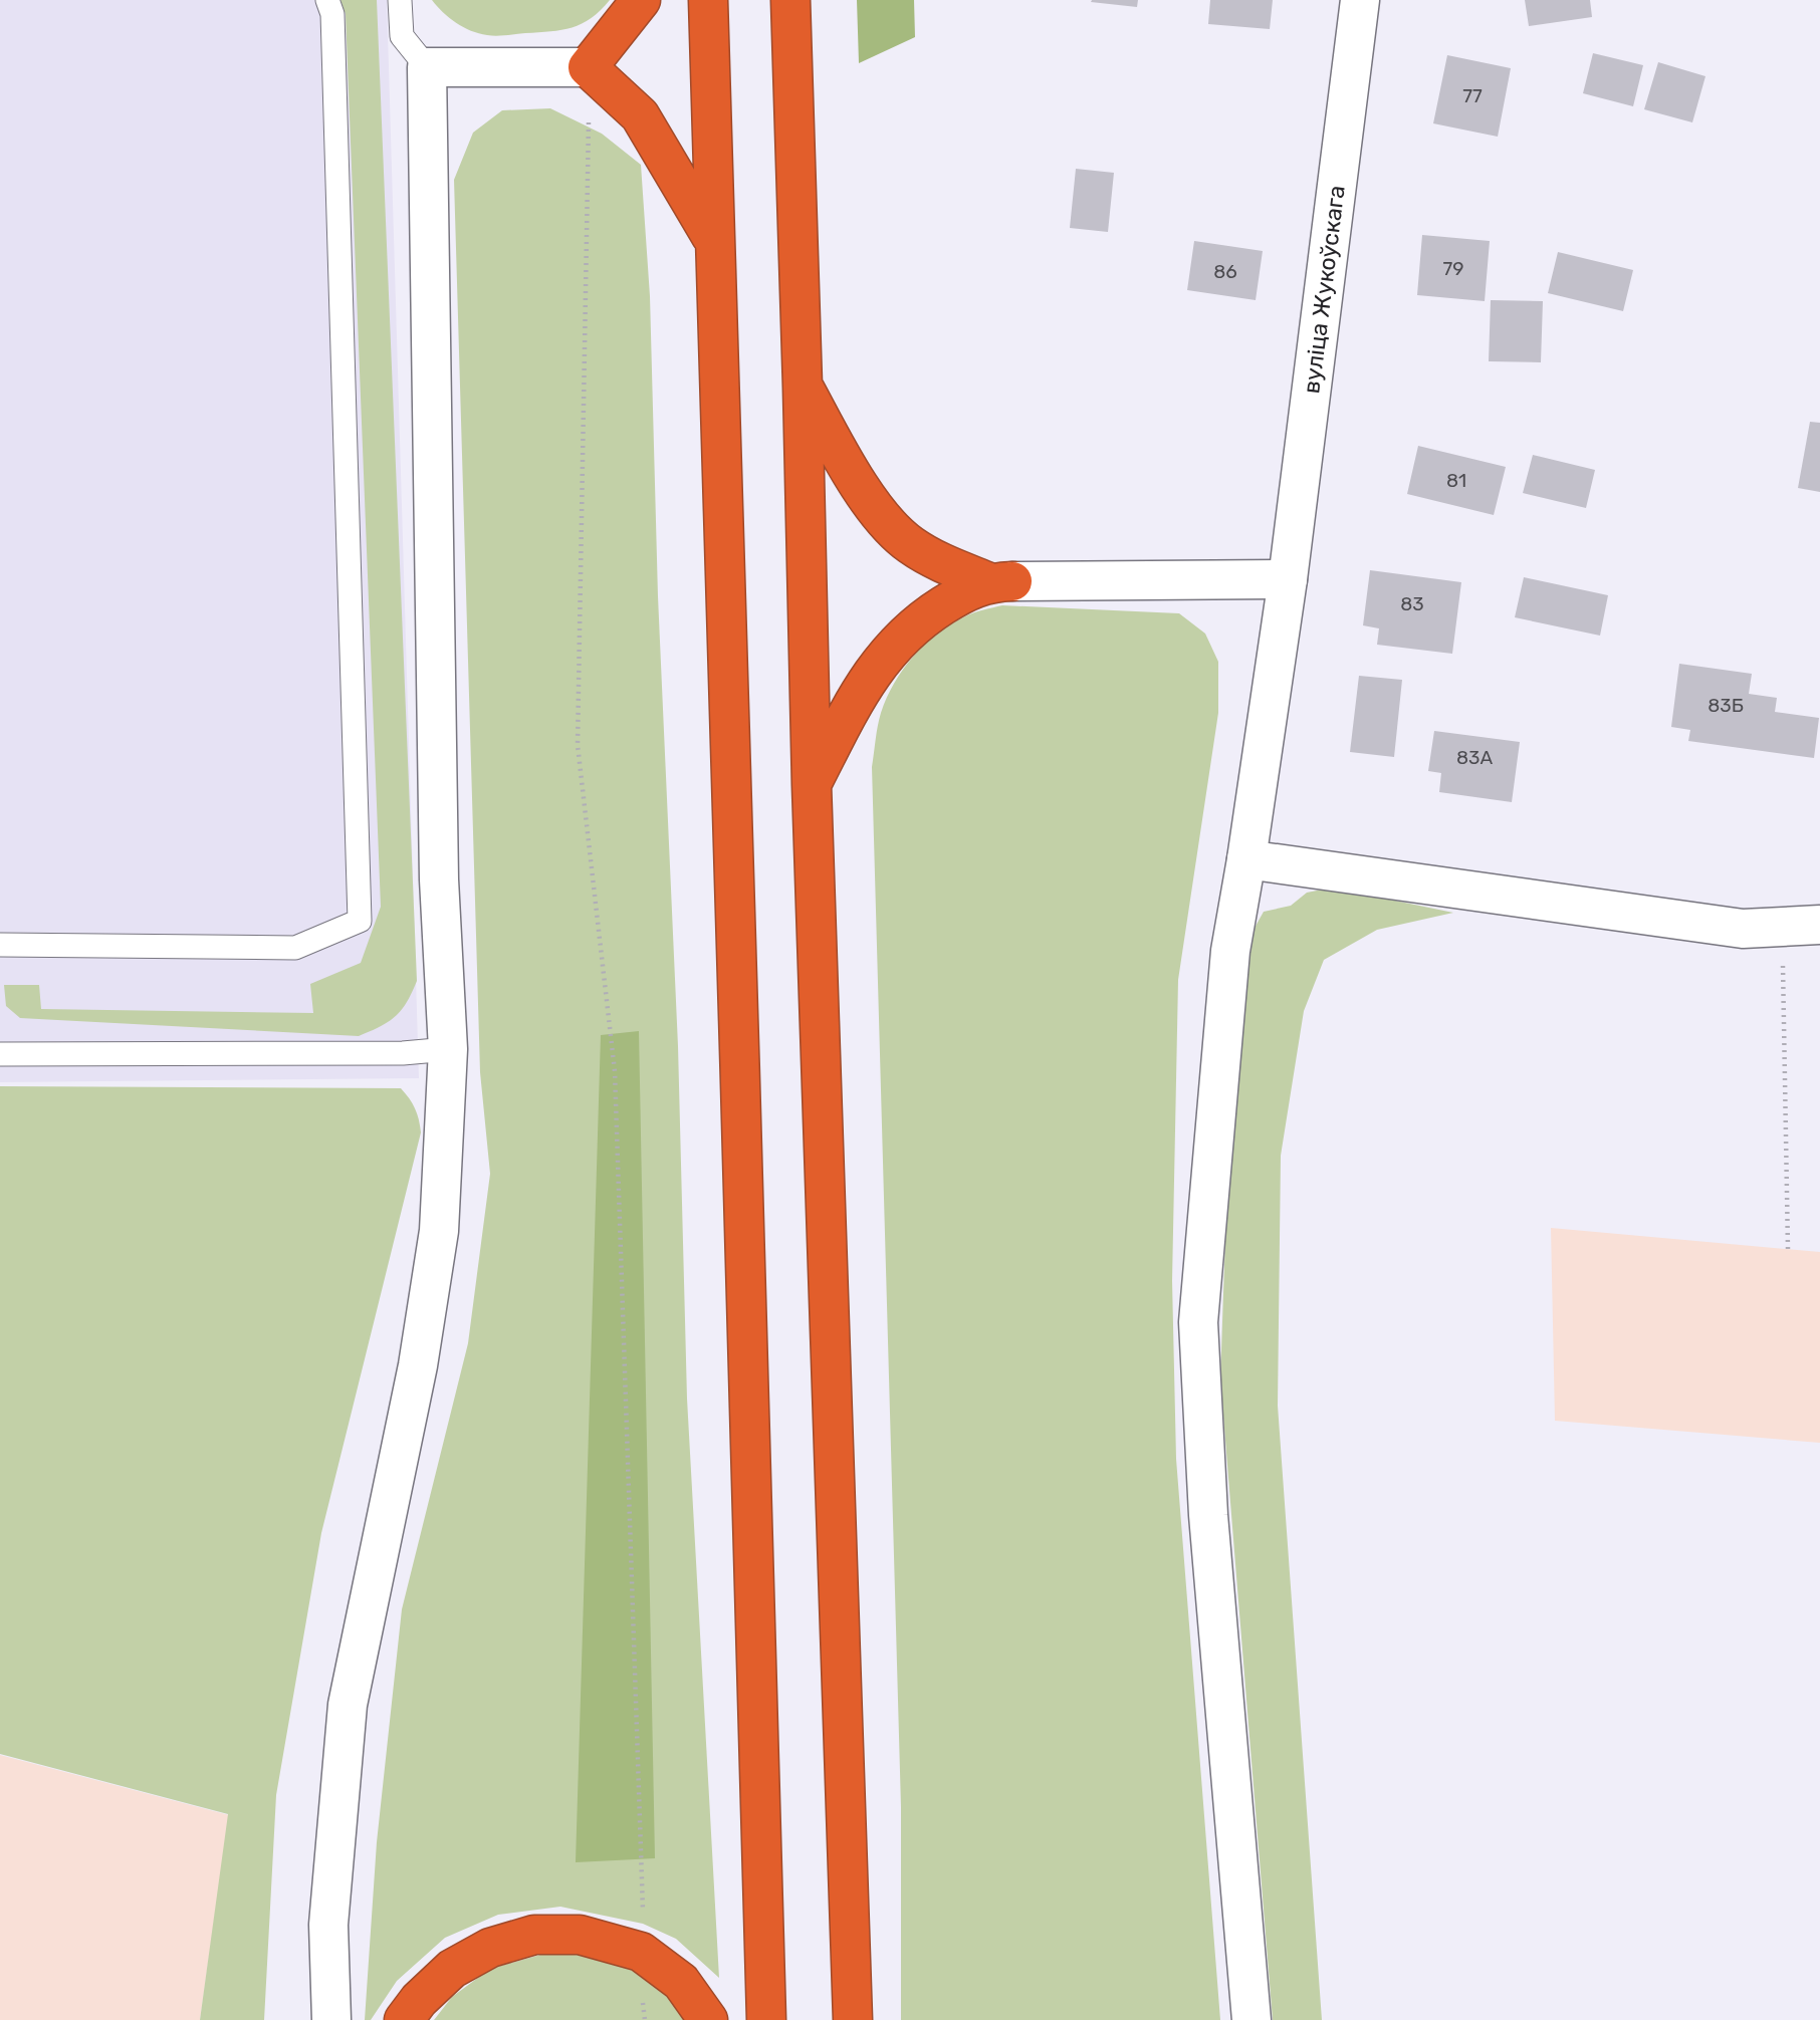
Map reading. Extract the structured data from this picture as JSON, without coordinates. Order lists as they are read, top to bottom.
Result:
{
  "streets": {
    "street": ["вуліца Жукоўскага"]
  },
  "house_numbers": [
    "77",
    "79",
    "86",
    "81",
    "83",
    "83Б",
    "83А"
  ]
}
